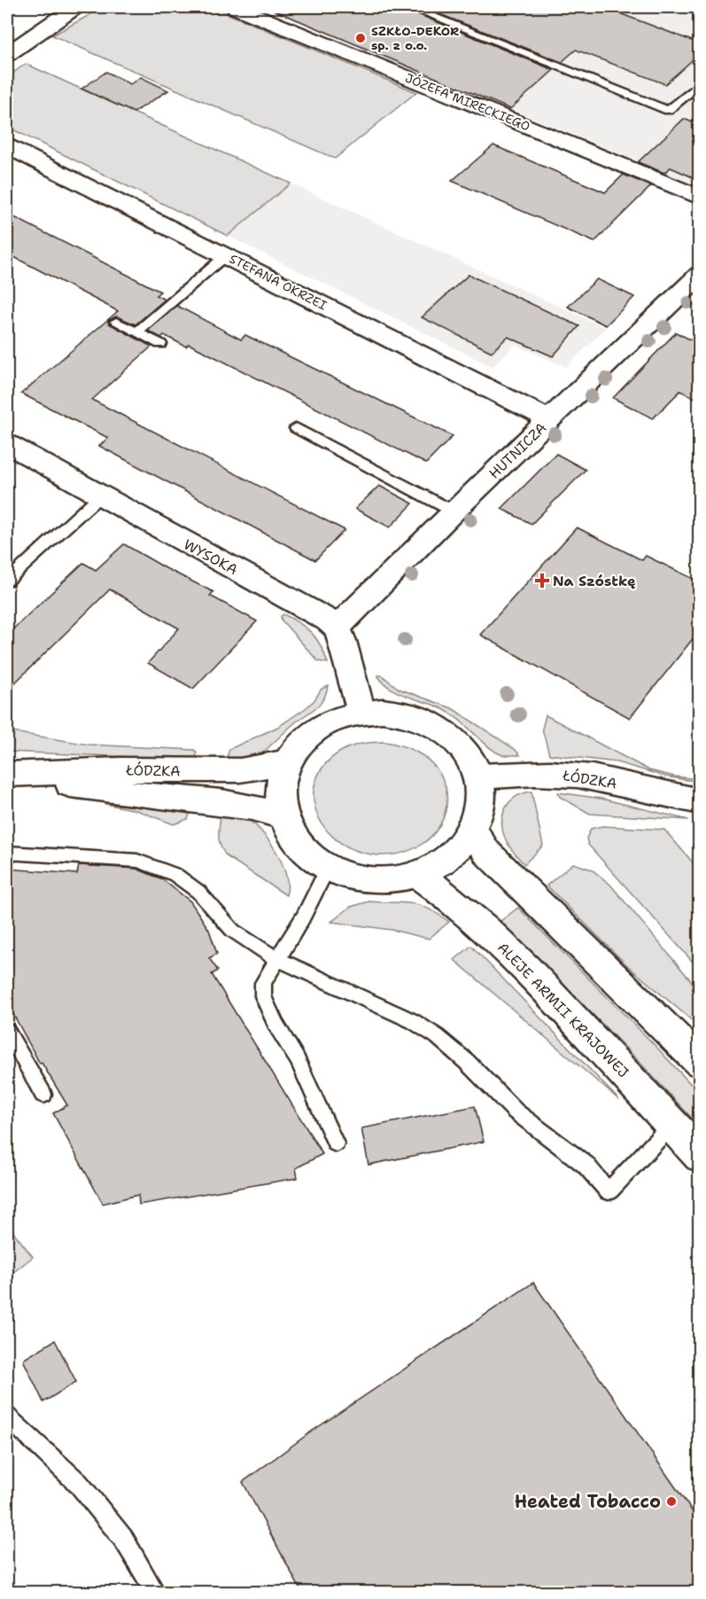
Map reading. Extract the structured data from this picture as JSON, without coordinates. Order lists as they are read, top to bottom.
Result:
{
  "streets": {
    "street": [
      "JÓZEFA MIRECKIEGO",
      "STEFANA OKRZEI",
      "HUTNICZA",
      "WYSOKA",
      "ŁÓDZKA",
      "ALEJE ARMII KRAJOWEJ"
    ]
  },
  "crossings": [
    ["STEFANA OKRZEI", "HUTNICZA"],
    ["HUTNICZA", "WYSOKA"],
    ["ŁÓDZKA", "ALEJE ARMII KRAJOWEJ"]
  ],
  "places": {
    "other": ["SZKŁO-DEKOR sp. z o.o.", "Heated Tobacco"],
    "health": ["Na Szóstkę"]
  }
}
